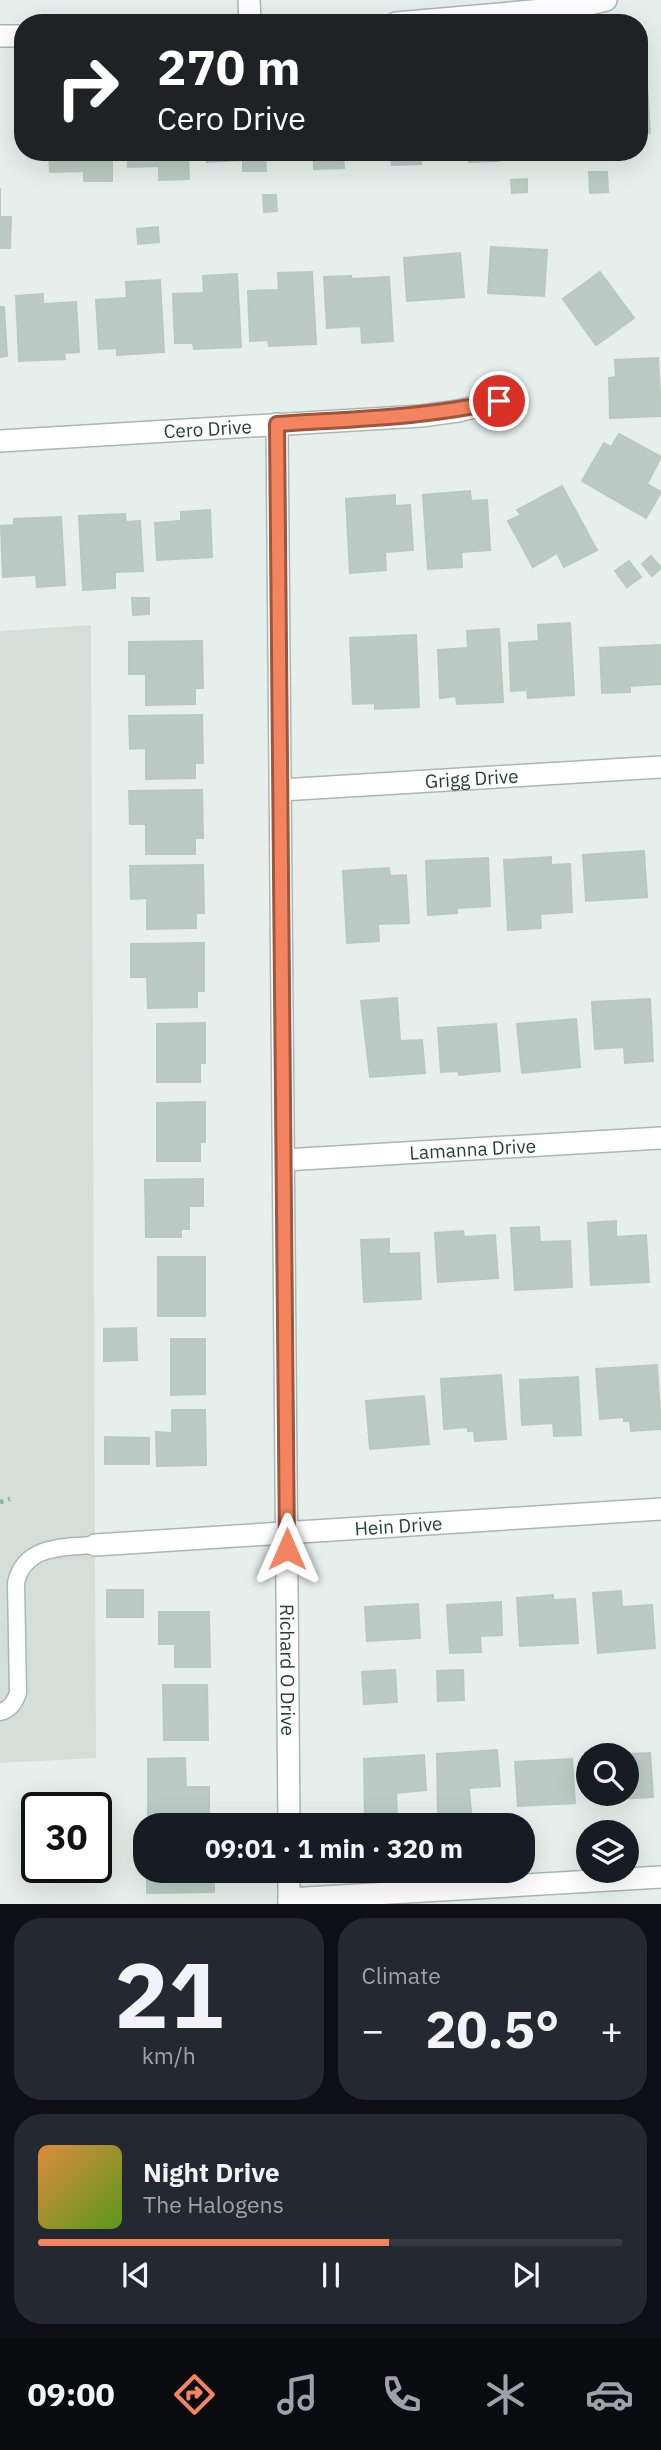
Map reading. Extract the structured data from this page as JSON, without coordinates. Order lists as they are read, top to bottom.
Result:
{
  "streets": {
    "street": [
      "Cero Drive",
      "Grigg Drive",
      "Lamanna Drive",
      "Hein Drive",
      "Richard O Drive"
    ]
  },
  "crossings": [
    ["Cero Drive", "Richard O Drive"],
    ["Grigg Drive", "Richard O Drive"],
    ["Lamanna Drive", "Richard O Drive"],
    ["Hein Drive", "Richard O Drive"]
  ],
  "page": {
    "turn": ["270 m", "Cero Drive"],
    "limit": "30",
    "trip": "09:01 · 1 min · 320 m",
    "tile": [
      ["21", "km/h"],
      "Climate"
    ],
    "heat": ["−", "20.5°", "+"],
    "song": ["Night Drive", "The Halogens"],
    "tabs": "09:00"
  }
}
